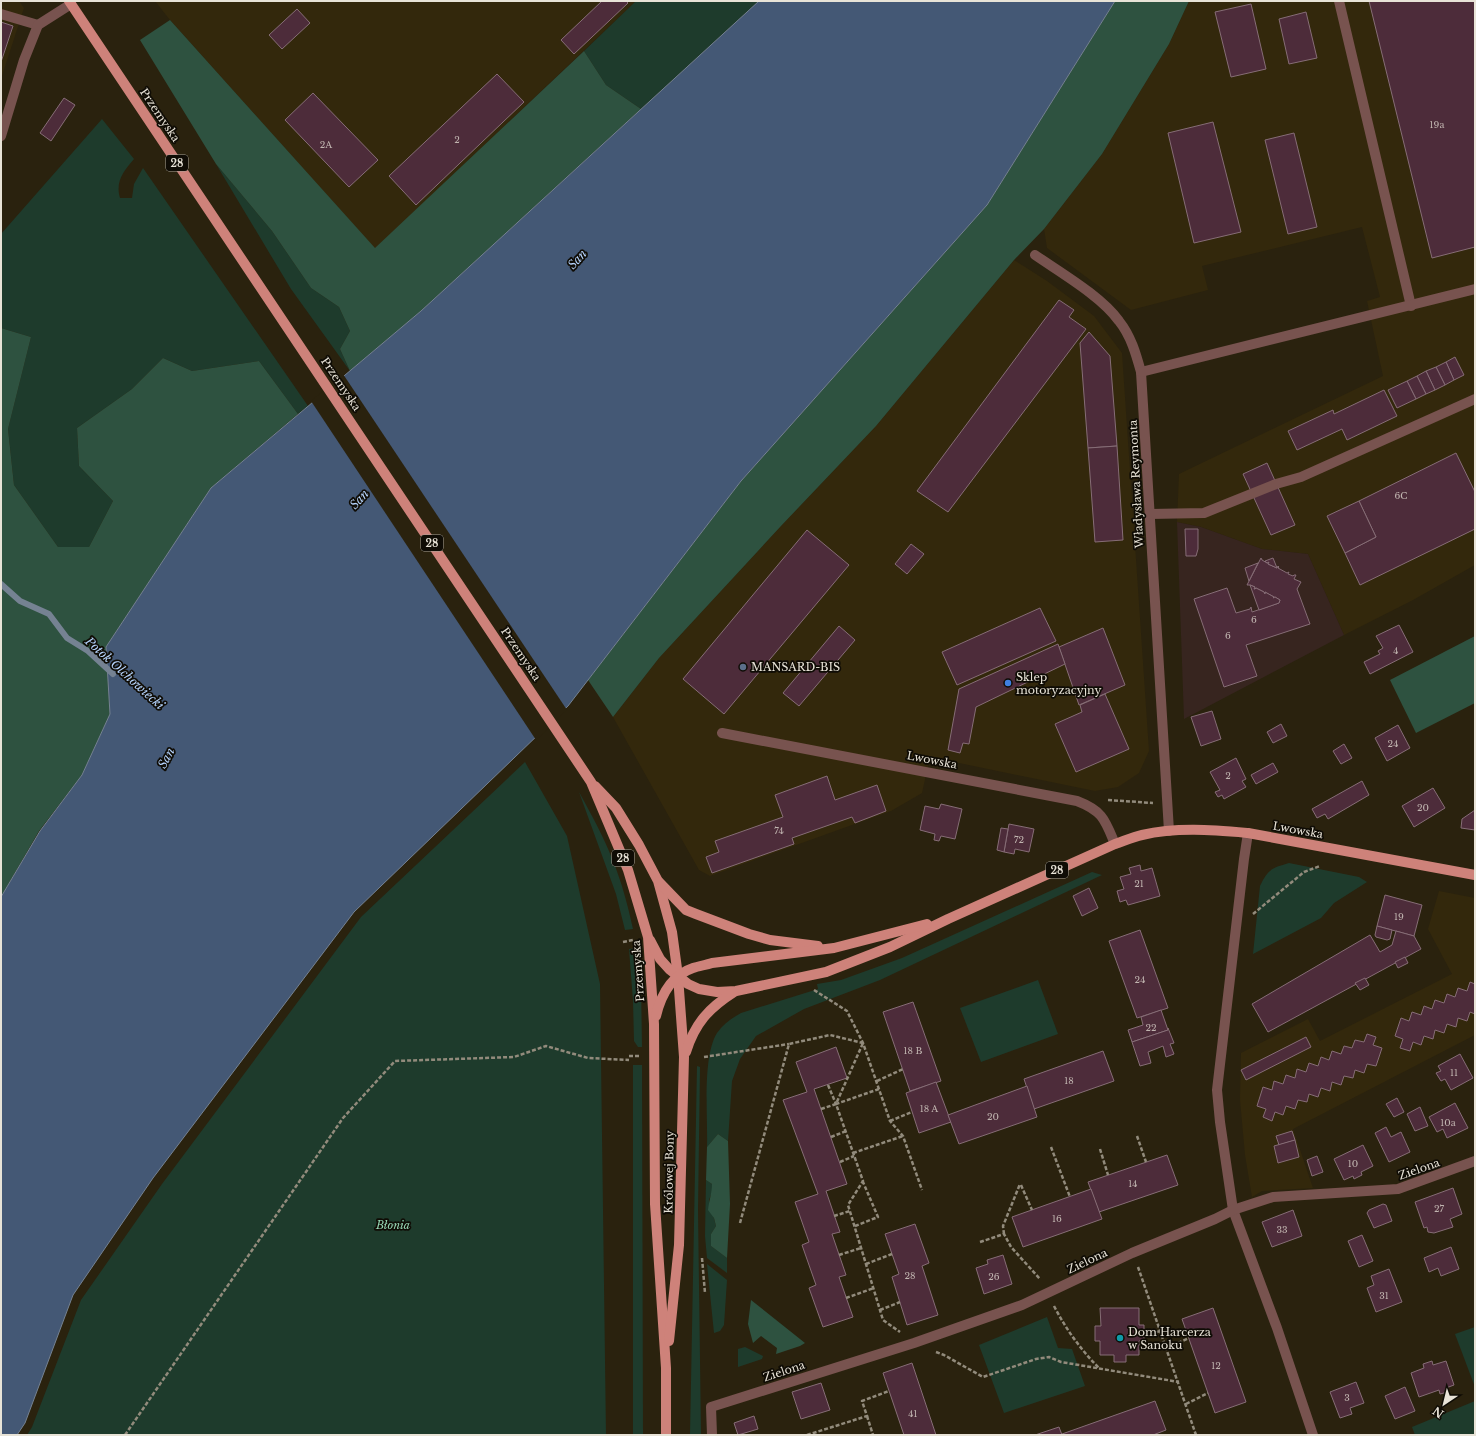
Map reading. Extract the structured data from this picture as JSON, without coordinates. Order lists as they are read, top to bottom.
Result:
{
  "streets": {
    "main road": [
      "Przemyska",
      "28",
      "Lwowska",
      "Królowej Bony"
    ],
    "street": ["Władysława Reymonta", "Zielona"]
  },
  "crossings": [
    ["Przemyska", "Lwowska"],
    ["Przemyska", "Królowej Bony"],
    ["Władysława Reymonta", "Lwowska"],
    ["Lwowska", "Królowej Bony"]
  ],
  "water": ["San", "Potok Olchowiecki"],
  "parks": ["Błonia"],
  "places": ["MANSARD-BIS", "Sklep motoryzacyjny", "Dom Harcerza w Sanoku"],
  "house_numbers": [
    "19a",
    "2",
    "2A",
    "6C",
    "6",
    "6",
    "4",
    "24",
    "2",
    "20",
    "74",
    "72",
    "21",
    "19",
    "24",
    "22",
    "18 B",
    "11",
    "18",
    "18 A",
    "20",
    "10a",
    "10",
    "14",
    "27",
    "16",
    "33",
    "28",
    "26",
    "31",
    "12",
    "3",
    "41"
  ],
  "north": "bottom left"
}
